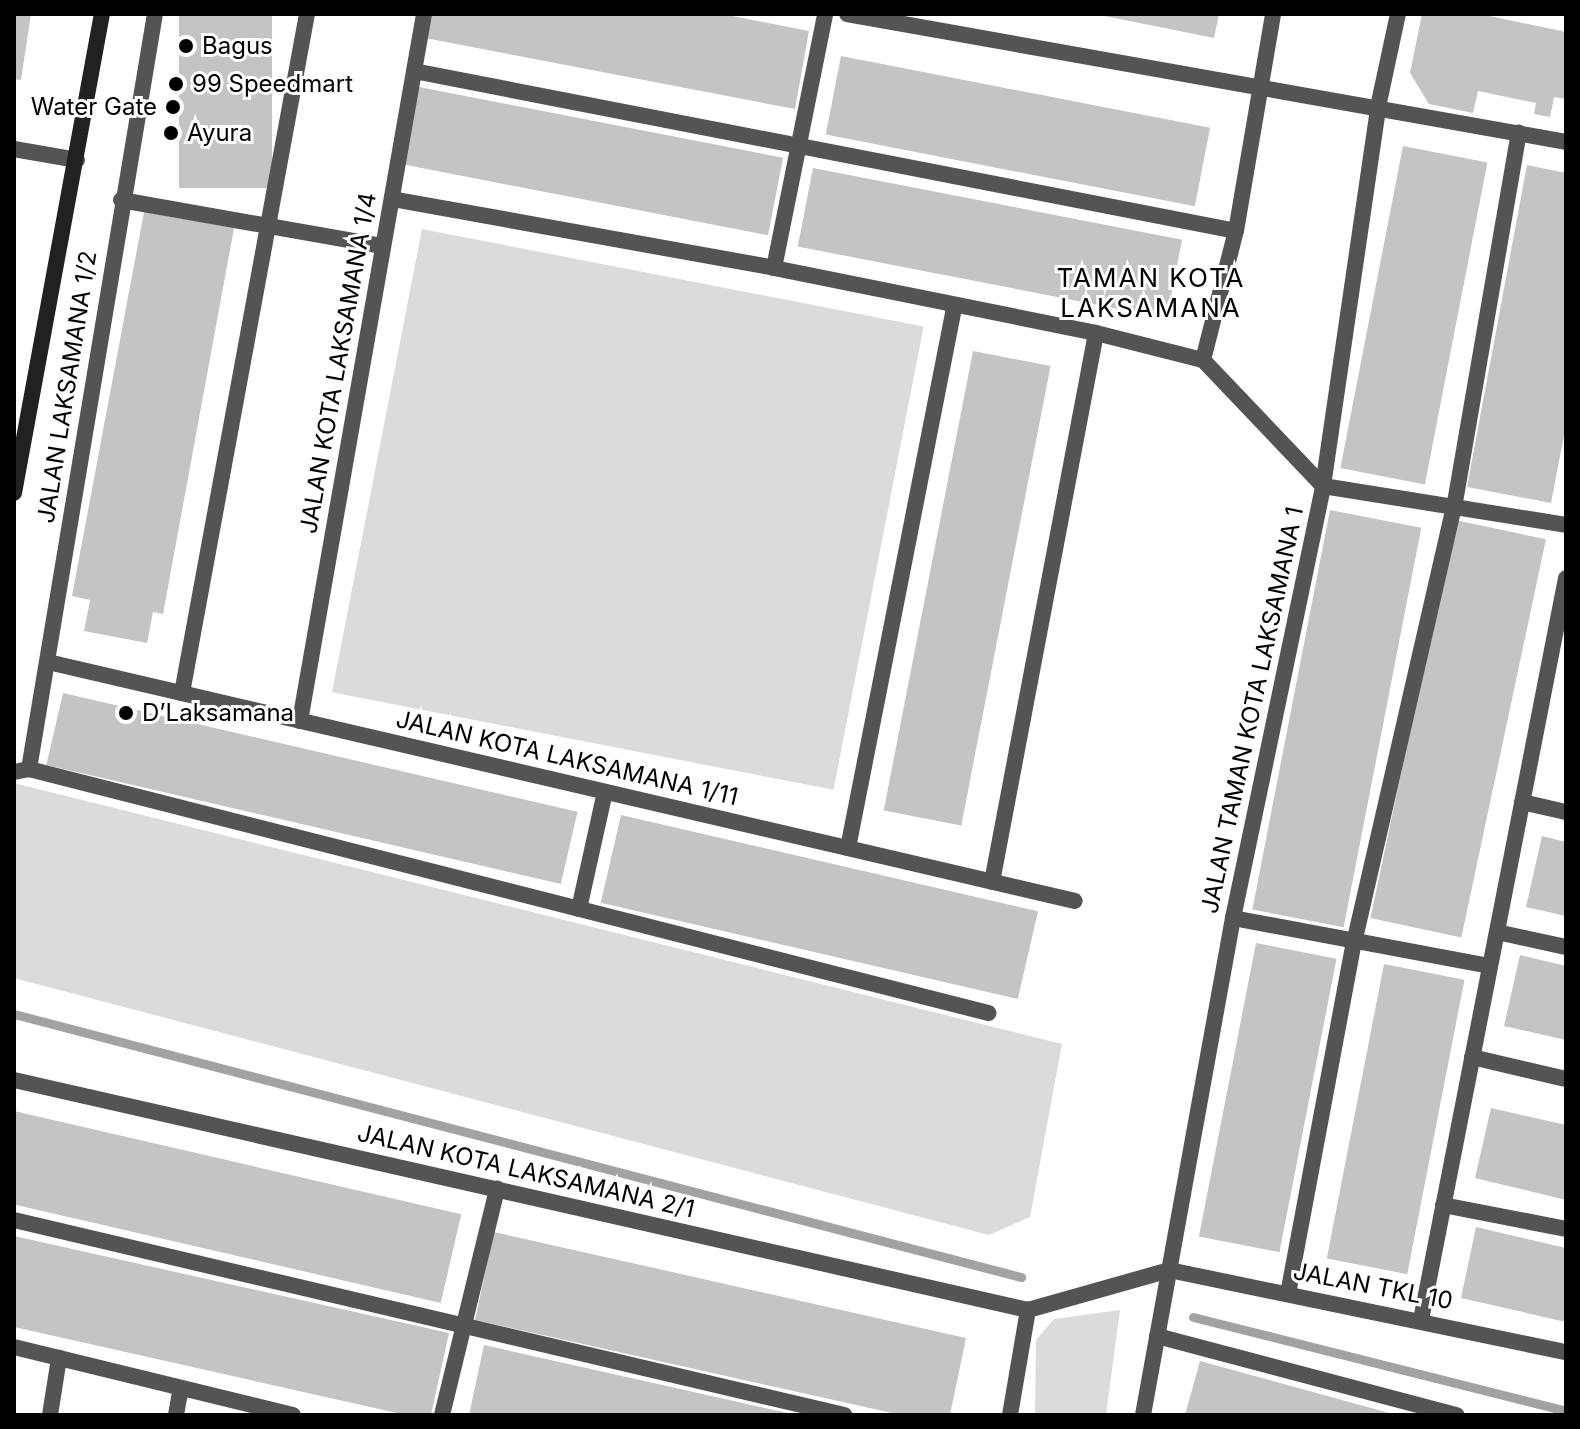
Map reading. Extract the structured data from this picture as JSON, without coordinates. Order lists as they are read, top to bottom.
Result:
{
  "streets": {
    "street": [
      "JALAN KOTA LAKSAMANA 1/4",
      "JALAN LAKSAMANA 1/2",
      "JALAN TAMAN KOTA LAKSAMANA 1",
      "JALAN KOTA LAKSAMANA 1/11",
      "JALAN KOTA LAKSAMANA 2/1",
      "JALAN TKL 10"
    ]
  },
  "crossings": [
    ["JALAN KOTA LAKSAMANA 1/4", "JALAN KOTA LAKSAMANA 1/11"],
    ["JALAN LAKSAMANA 1/2", "JALAN KOTA LAKSAMANA 1/11"],
    ["JALAN TAMAN KOTA LAKSAMANA 1", "JALAN TKL 10"]
  ],
  "districts": ["TAMAN KOTA LAKSAMANA"],
  "places": [
    "Bagus",
    "99 Speedmart",
    "Water Gate",
    "Ayura",
    "D’Laksamana"
  ]
}
